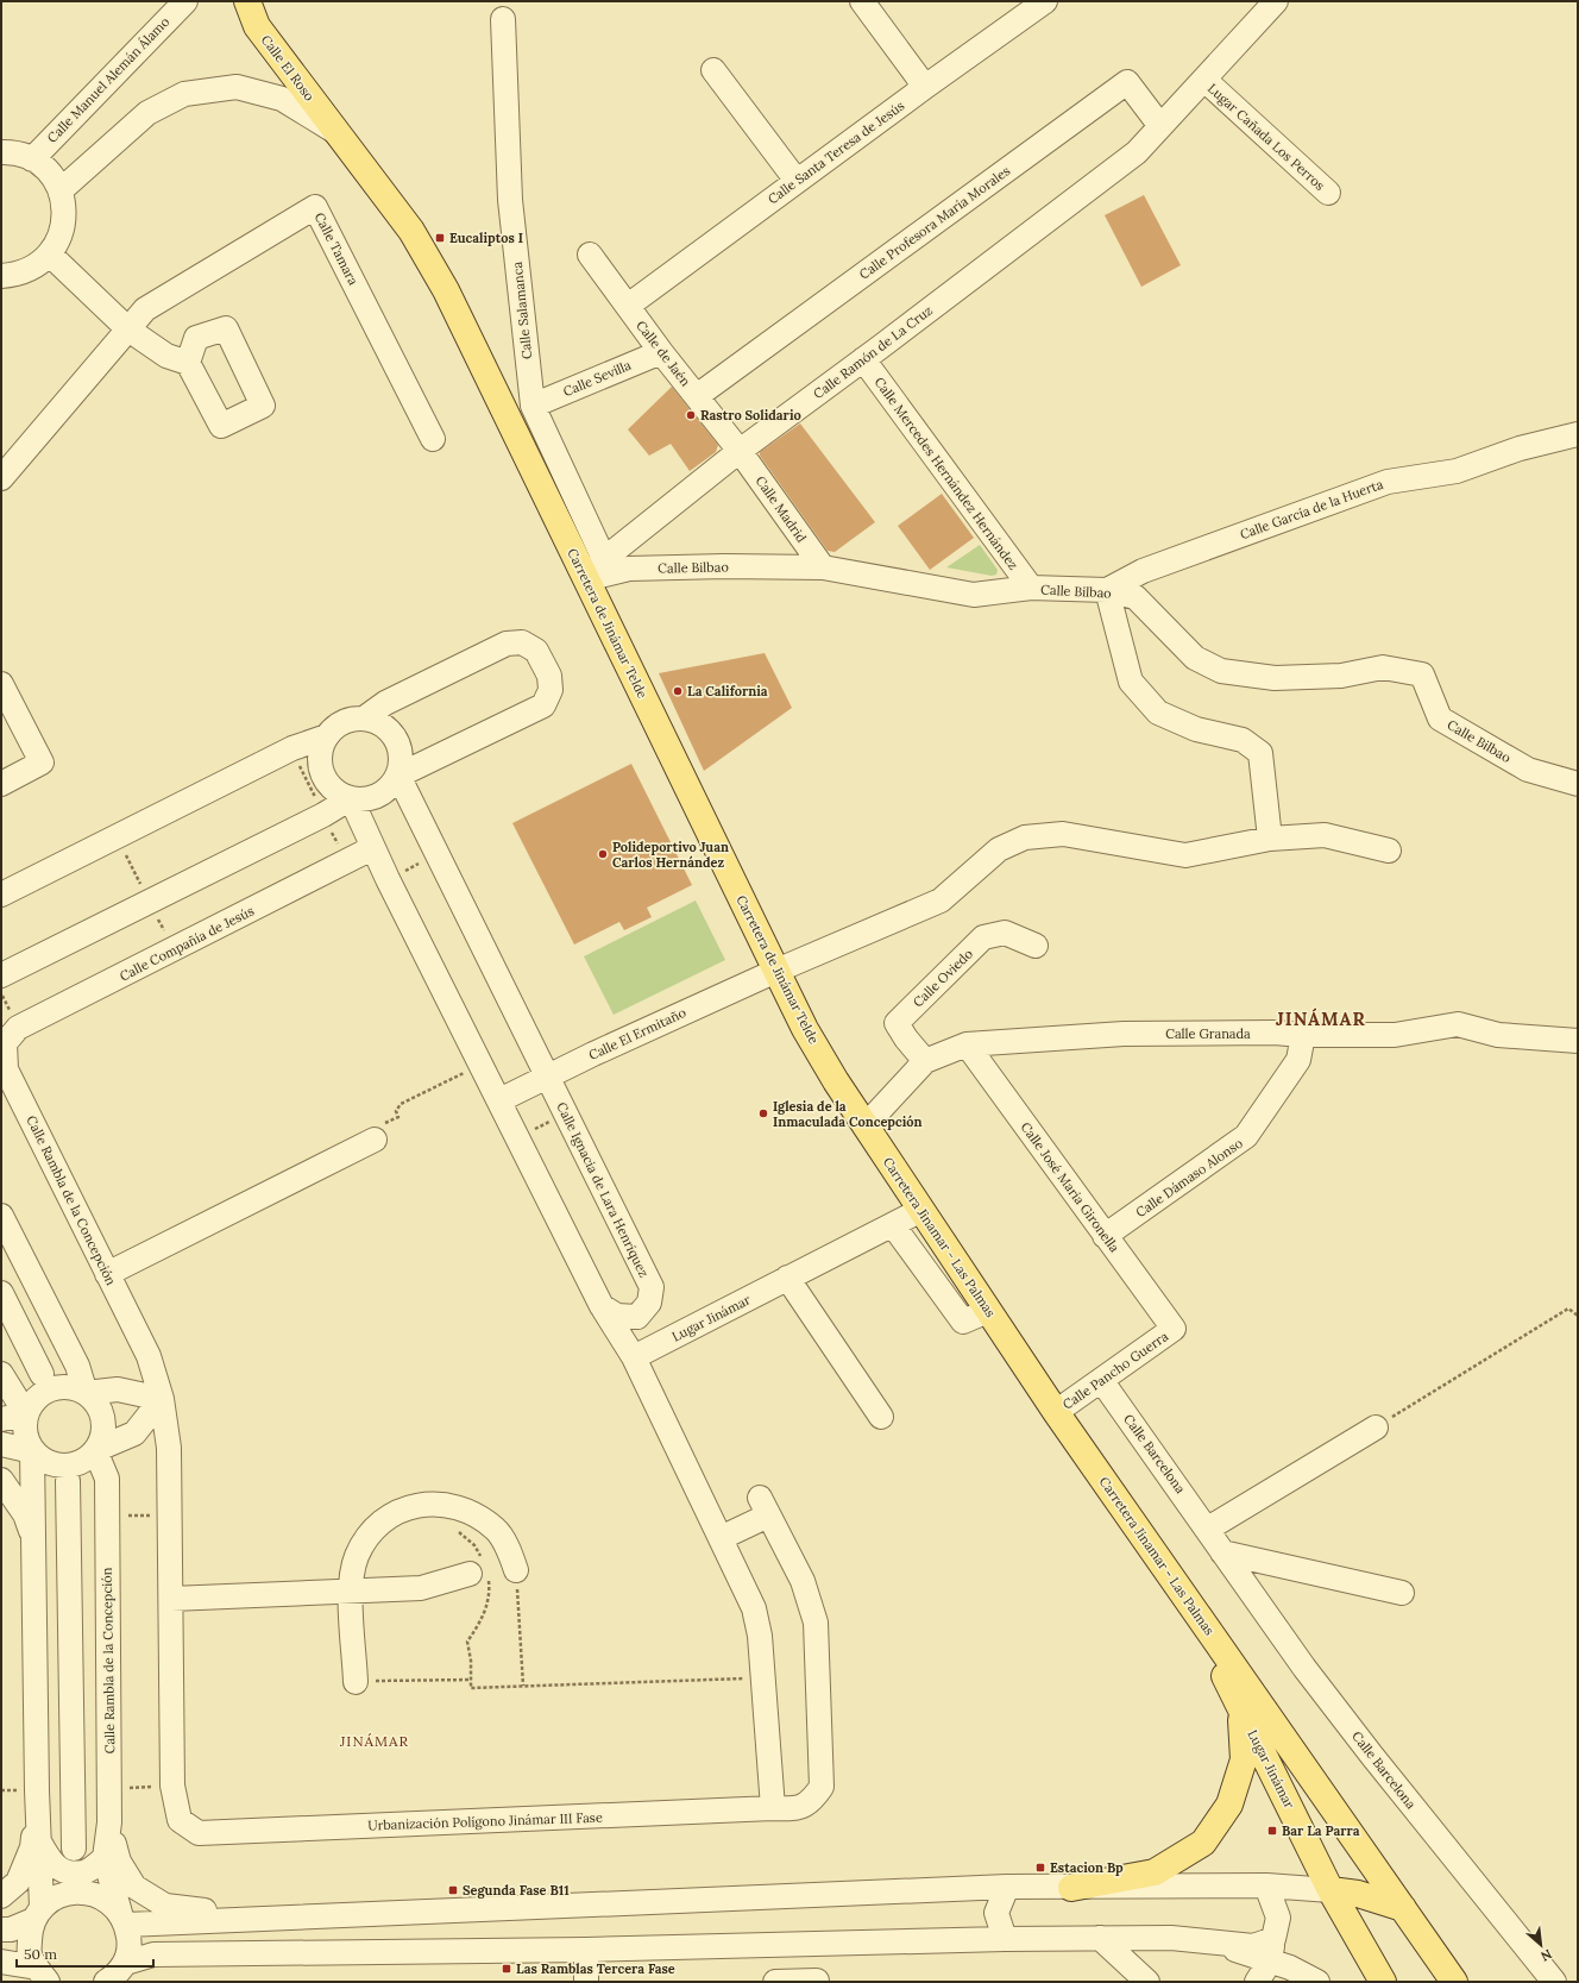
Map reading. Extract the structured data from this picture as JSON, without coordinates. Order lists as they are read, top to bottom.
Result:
{
  "streets": {
    "main road": [
      "Calle El Roso",
      "Carretera de Jinámar Telde",
      "Carretera Jinamar - Las Palmas",
      "Lugar Jinámar"
    ],
    "street": [
      "Calle Manuel Alemán Álamo",
      "Lugar Cañada Los Perros",
      "Calle Santa Teresa de Jesús",
      "Calle Profesora María Morales",
      "Calle Tamara",
      "Calle Salamanca",
      "Calle Ramón de La Cruz",
      "Calle de Jaén",
      "Calle Sevilla",
      "Calle Mercedes Hernández Hernández",
      "Calle Madrid",
      "Calle García de la Huerta",
      "Calle Bilbao",
      "Calle Compañía de Jesús",
      "Calle Oviedo",
      "Calle El Ermitaño",
      "Calle Granada",
      "Calle Dámaso Alonso",
      "Calle José María Gironella",
      "Calle Ignacia de Lara Henríquez",
      "Calle Rambla de la Concepción",
      "Calle Pancho Guerra",
      "Calle Barcelona",
      "Urbanización Polígono Jinámar III Fase"
    ]
  },
  "crossings": [
    ["Calle El Roso", "Carretera de Jinámar Telde"],
    ["Lugar Cañada Los Perros", "Calle Profesora María Morales"],
    ["Lugar Cañada Los Perros", "Calle Ramón de La Cruz"],
    ["Calle Santa Teresa de Jesús", "Calle de Jaén"],
    ["Calle Profesora María Morales", "Calle Ramón de La Cruz"],
    ["Calle Profesora María Morales", "Calle de Jaén"],
    ["Calle Salamanca", "Calle Ramón de La Cruz"],
    ["Calle Salamanca", "Calle Sevilla"],
    ["Calle Ramón de La Cruz", "Calle de Jaén"],
    ["Calle Ramón de La Cruz", "Calle Mercedes Hernández Hernández"],
    ["Calle Ramón de La Cruz", "Calle Madrid"],
    ["Calle Ramón de La Cruz", "Calle Bilbao"],
    ["Calle Ramón de La Cruz", "Carretera de Jinámar Telde"],
    ["Calle de Jaén", "Calle Sevilla"],
    ["Calle de Jaén", "Calle Madrid"],
    ["Calle Mercedes Hernández Hernández", "Calle Bilbao"],
    ["Calle Madrid", "Calle Bilbao"],
    ["Calle García de la Huerta", "Calle Bilbao"],
    ["Calle Bilbao", "Carretera de Jinámar Telde"],
    ["Carretera de Jinámar Telde", "Calle El Ermitaño"],
    ["Carretera de Jinámar Telde", "Calle Granada"],
    ["Carretera de Jinámar Telde", "Carretera Jinamar - Las Palmas"],
    ["Calle Compañía de Jesús", "Calle Rambla de la Concepción"],
    ["Calle Oviedo", "Calle Granada"],
    ["Calle El Ermitaño", "Calle Ignacia de Lara Henríquez"],
    ["Calle Granada", "Calle Dámaso Alonso"],
    ["Calle Granada", "Calle José María Gironella"],
    ["Calle Granada", "Carretera Jinamar - Las Palmas"],
    ["Calle Dámaso Alonso", "Calle José María Gironella"],
    ["Calle José María Gironella", "Calle Pancho Guerra"],
    ["Calle Rambla de la Concepción", "Urbanización Polígono Jinámar III Fase"],
    ["Carretera Jinamar - Las Palmas", "Lugar Jinámar"],
    ["Carretera Jinamar - Las Palmas", "Calle Pancho Guerra"],
    ["Calle Pancho Guerra", "Calle Barcelona"]
  ],
  "districts": ["JINÁMAR", "JINÁMAR"],
  "places": {
    "transit": [
      "Eucaliptos I",
      "Bar La Parra",
      "Estacion Bp",
      "Segunda Fase B11",
      "Las Ramblas Tercera Fase"
    ],
    "other": [
      "Rastro Solidario",
      "La California",
      "Polideportivo Juan Carlos Hernández",
      "Iglesia de la Inmaculada Concepción"
    ]
  },
  "scale_bar": "50 m",
  "north": "bottom right"
}
